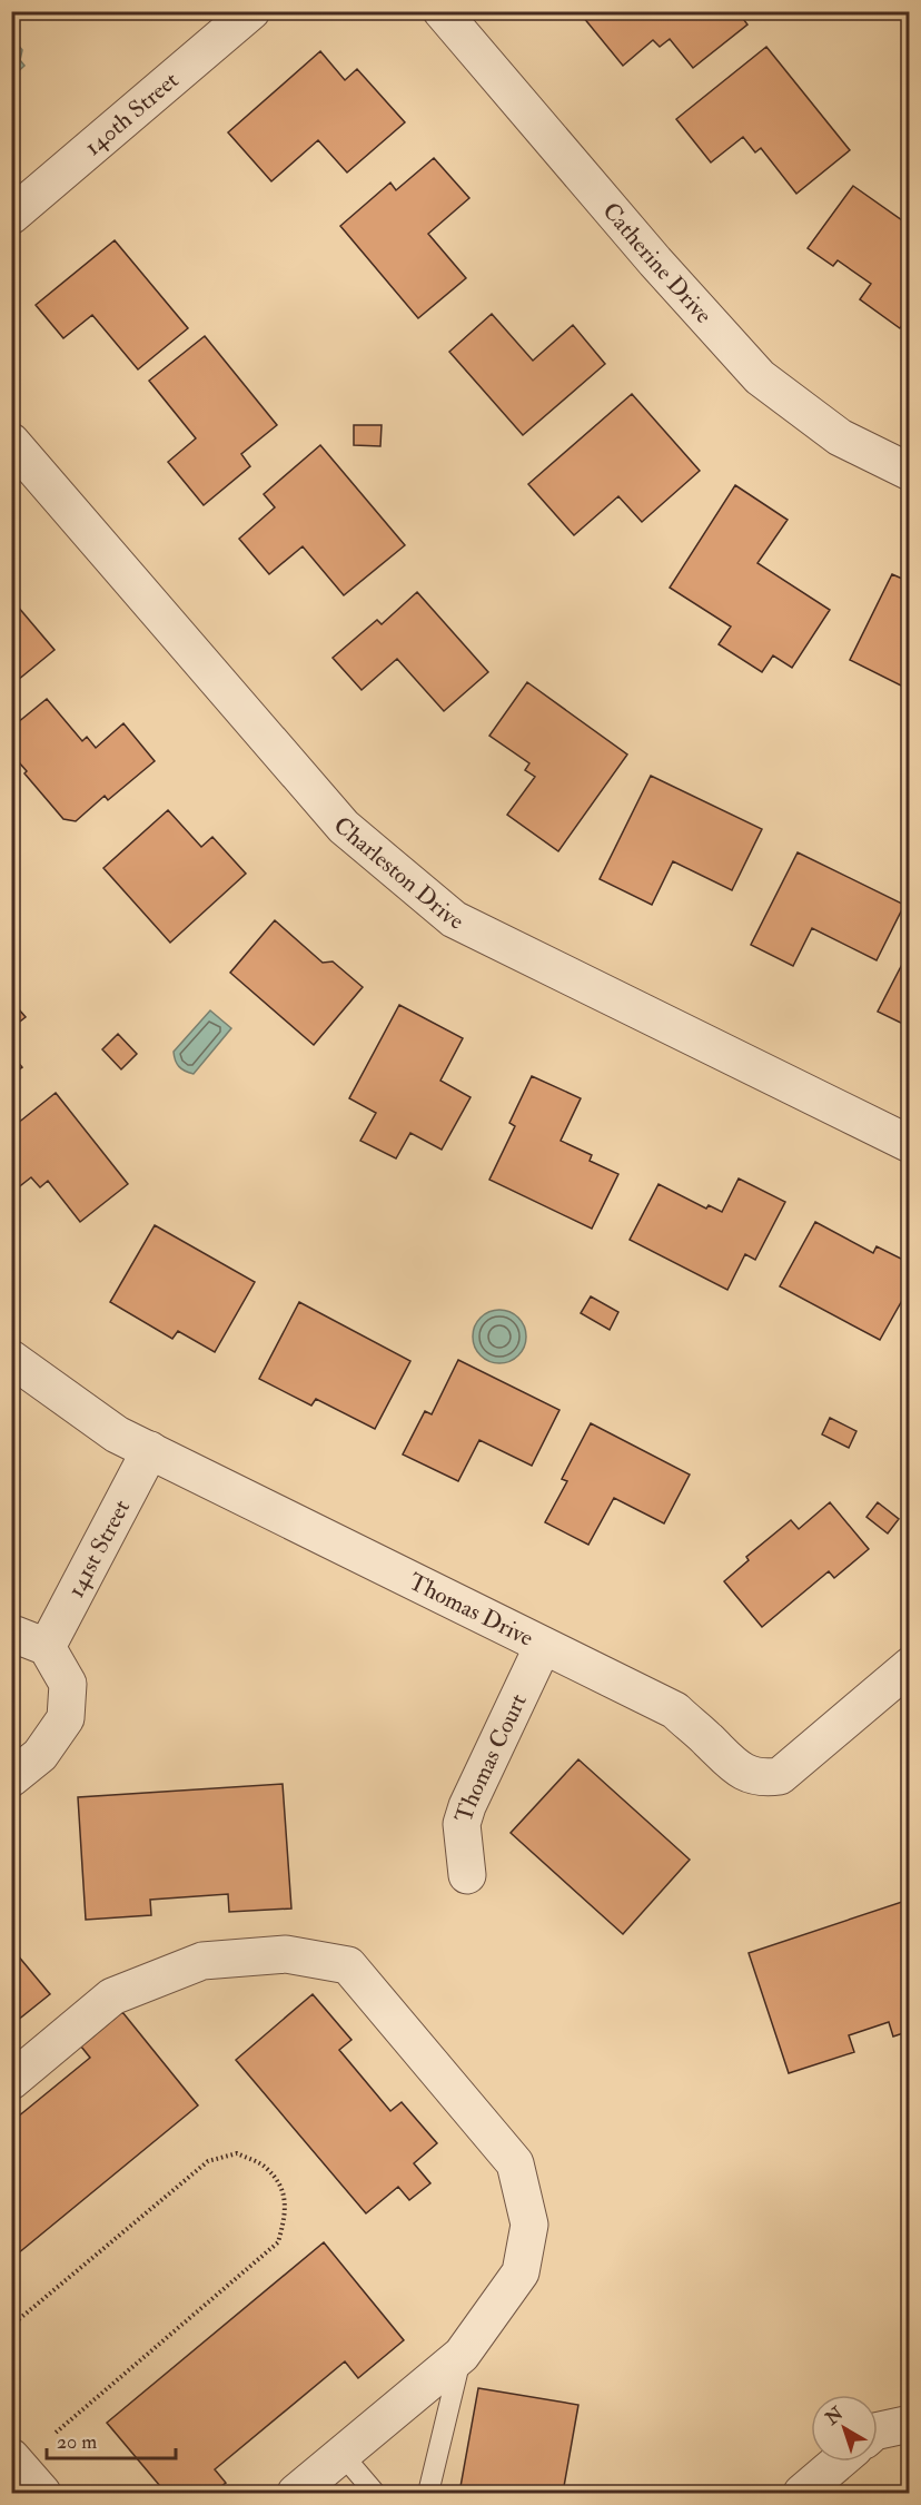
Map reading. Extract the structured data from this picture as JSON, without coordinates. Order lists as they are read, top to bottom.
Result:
{
  "streets": {
    "street": [
      "140th Street",
      "Catherine Drive",
      "Charleston Drive",
      "141st Street",
      "Thomas Drive",
      "Thomas Court"
    ]
  },
  "crossings": [
    ["141st Street", "Thomas Drive"],
    ["Thomas Drive", "Thomas Court"]
  ],
  "scale_bar": "20 m",
  "north": "top left"
}
